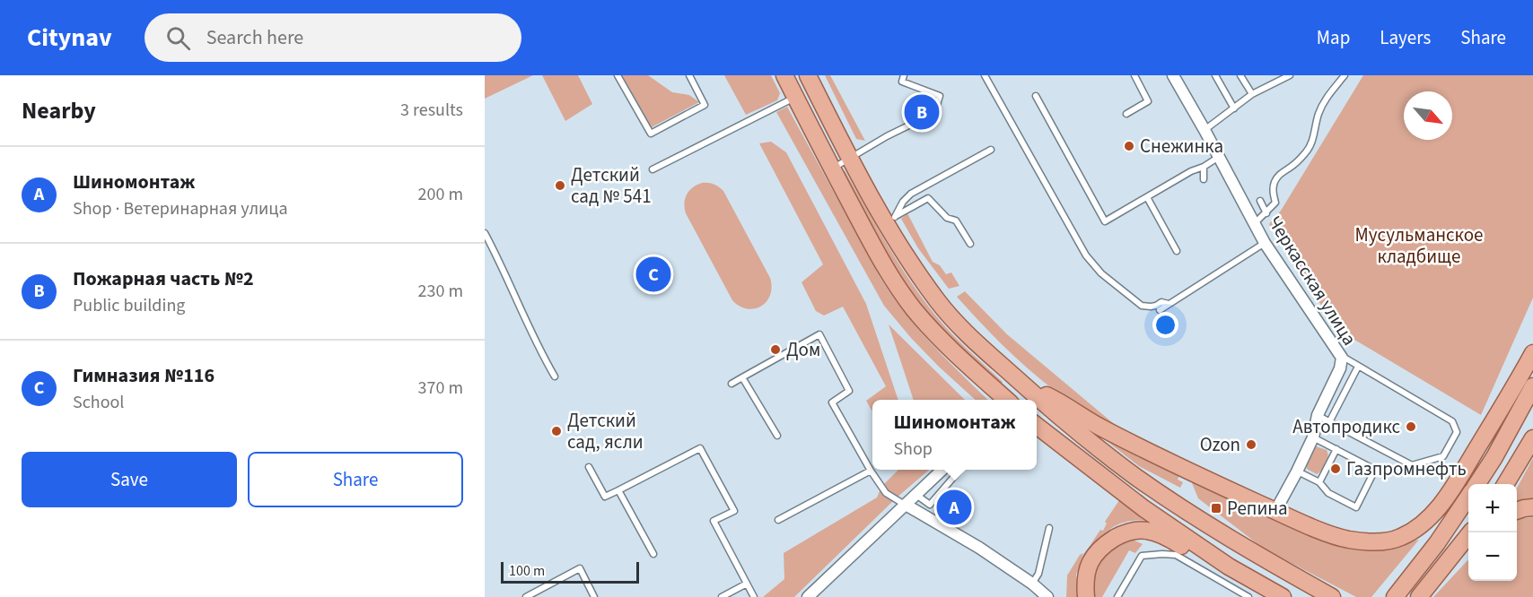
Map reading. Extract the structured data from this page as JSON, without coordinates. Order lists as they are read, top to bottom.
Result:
{
  "streets": {
    "street": ["Черкасская улица"]
  },
  "parks": ["Мусульманское кладбище"],
  "places": {
    "other": [
      "Снежинка",
      "Детский сад № 541",
      "Дом",
      "Автопродикс",
      "Детский сад, ясли",
      "Ozon",
      "Газпромнефть"
    ],
    "transit": ["Репина"]
  },
  "scale_bar": "100 m",
  "north": "bottom right",
  "page": {
    "header": "Citynav",
    "search": "Search here",
    "nav": ["Map", "Layers", "Share"],
    "heading": ["Nearby", "3 results"],
    "pins": ["B", "C", "A"],
    "list": [
      {
        "mark": "A",
        "name": "Шиномонтаж",
        "note": "Shop · Ветеринарная улица",
        "value": "200 m"
      },
      {
        "mark": "B",
        "name": "Пожарная часть №2",
        "note": "Public building",
        "value": "230 m"
      },
      {
        "mark": "C",
        "name": "Гимназия №116",
        "note": "School",
        "value": "370 m"
      }
    ],
    "popup": ["Шиномонтаж", "Shop"],
    "buttons": ["Save", "Share"],
    "map_buttons": ["+", "−"],
    "scale": "100 m"
  }
}
